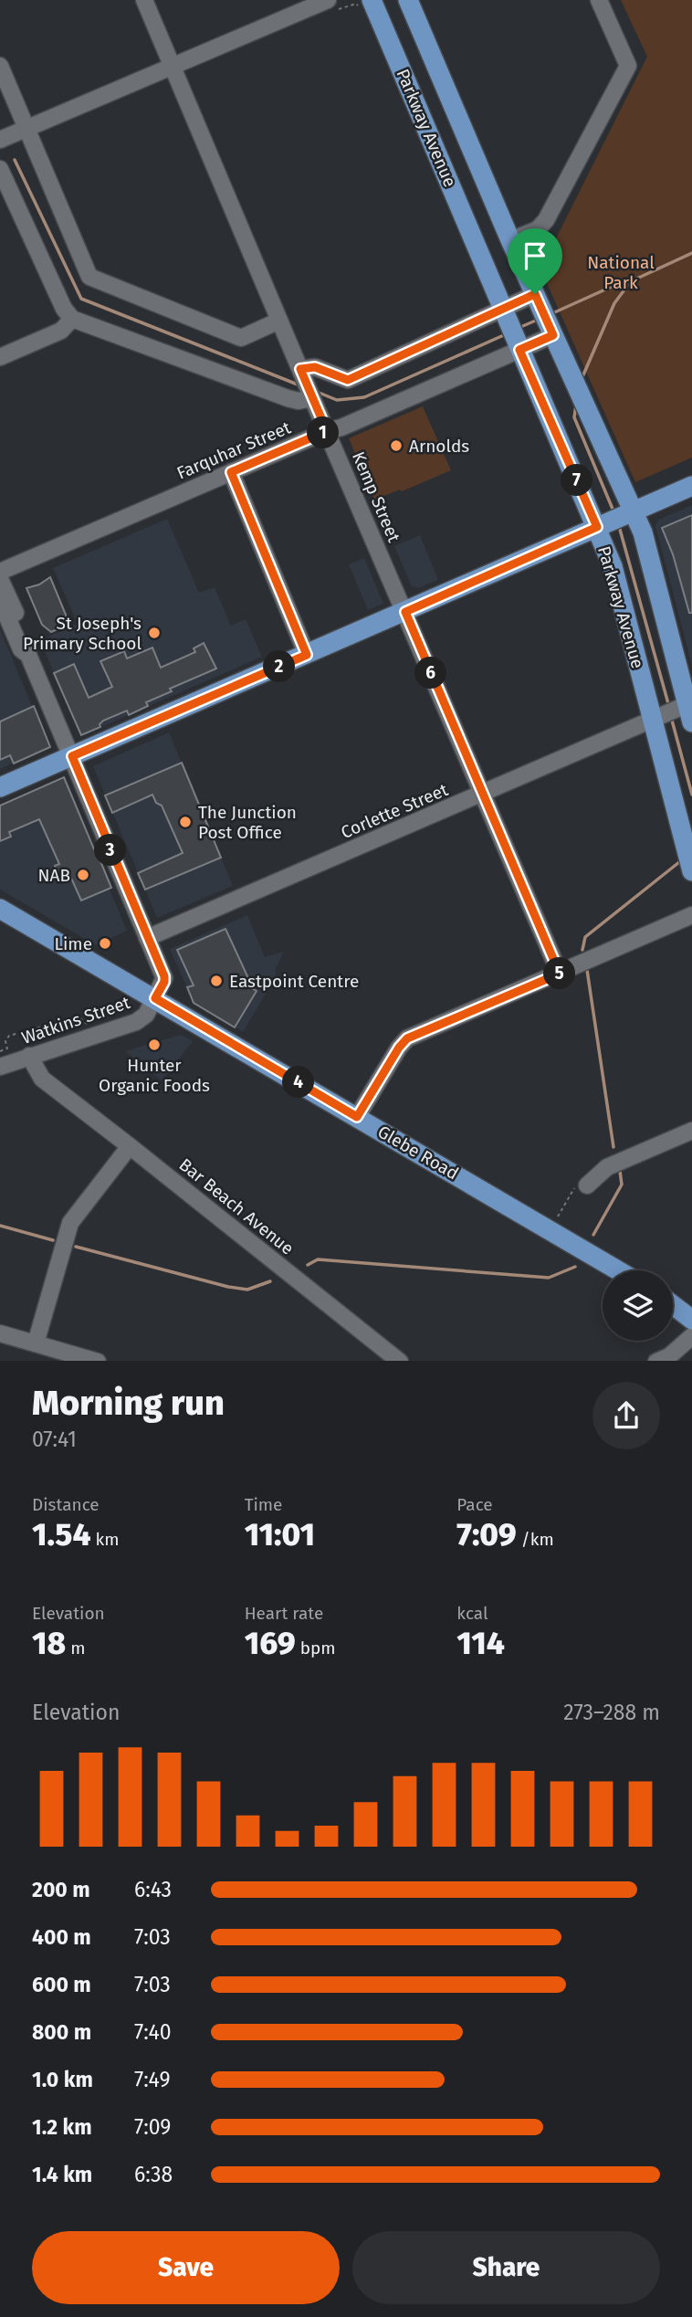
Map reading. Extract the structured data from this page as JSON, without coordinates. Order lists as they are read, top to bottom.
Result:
{
  "streets": {
    "main road": ["Parkway Avenue", "Glebe Road"],
    "street": [
      "Farquhar Street",
      "Kemp Street",
      "Corlette Street",
      "Watkins Street",
      "Bar Beach Avenue"
    ]
  },
  "crossings": [
    ["Parkway Avenue", "Farquhar Street"],
    ["Parkway Avenue", "Corlette Street"],
    ["Farquhar Street", "Kemp Street"],
    ["Kemp Street", "Corlette Street"],
    ["Watkins Street", "Glebe Road"],
    ["Watkins Street", "Bar Beach Avenue"]
  ],
  "parks": ["National Park"],
  "places": [
    "Arnolds",
    "St Joseph's Primary School",
    "The Junction Post Office",
    "NAB",
    "Lime",
    "Eastpoint Centre",
    "Hunter Organic Foods"
  ],
  "page": {
    "pins": [
      "1",
      "7",
      "2",
      "6",
      "3",
      "5",
      "4"
    ],
    "heading": ["Morning run", "07:41"],
    "stats": [
      ["Distance", "1.54 km"],
      ["Time", "11:01"],
      ["Pace", "7:09 /km"],
      ["Elevation", "18 m"],
      ["Heart rate", "169 bpm"],
      ["kcal", "114"]
    ],
    "chart": ["Elevation", "273–288 m"],
    "list": [
      {
        "name": "200 m",
        "note": "6:43"
      },
      {
        "name": "400 m",
        "note": "7:03"
      },
      {
        "name": "600 m",
        "note": "7:03"
      },
      {
        "name": "800 m",
        "note": "7:40"
      },
      {
        "name": "1.0 km",
        "note": "7:49"
      },
      {
        "name": "1.2 km",
        "note": "7:09"
      },
      {
        "name": "1.4 km",
        "note": "6:38"
      }
    ],
    "buttons": ["Save", "Share"]
  }
}
